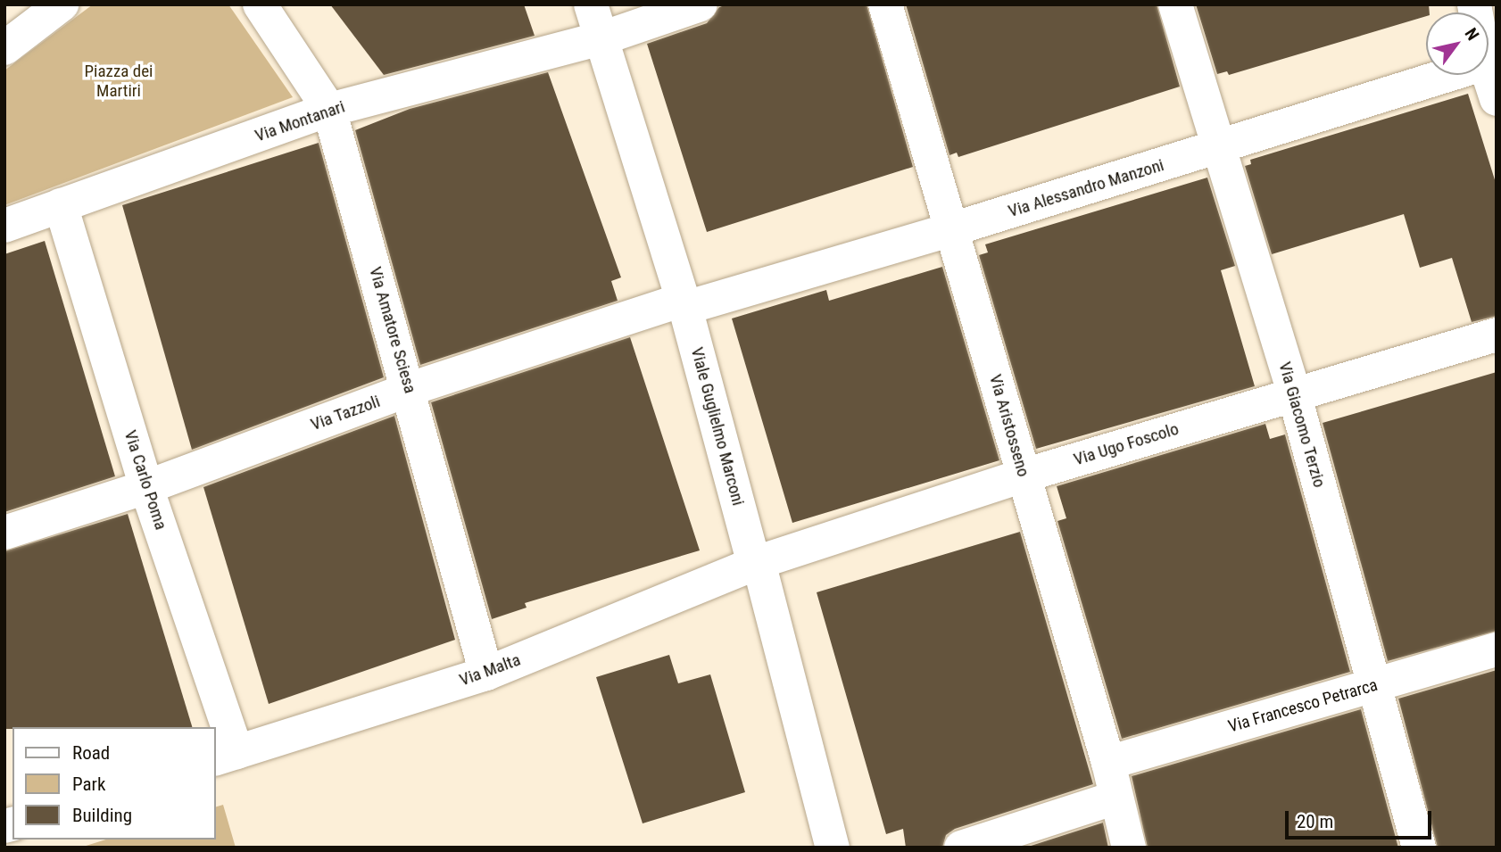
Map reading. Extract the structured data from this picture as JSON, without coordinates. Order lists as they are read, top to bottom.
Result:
{
  "streets": {
    "street": [
      "Via Montanari",
      "Via Alessandro Manzoni",
      "Via Amatore Sciesa",
      "Via Tazzoli",
      "Via Giacomo Terzio",
      "Via Aristosseno",
      "Viale Guglielmo Marconi",
      "Via Ugo Foscolo",
      "Via Carlo Poma",
      "Via Malta",
      "Via Francesco Petrarca"
    ]
  },
  "crossings": [
    ["Via Montanari", "Via Amatore Sciesa"],
    ["Via Montanari", "Viale Guglielmo Marconi"],
    ["Via Montanari", "Via Carlo Poma"],
    ["Via Alessandro Manzoni", "Via Tazzoli"],
    ["Via Alessandro Manzoni", "Via Giacomo Terzio"],
    ["Via Alessandro Manzoni", "Via Aristosseno"],
    ["Via Alessandro Manzoni", "Viale Guglielmo Marconi"],
    ["Via Amatore Sciesa", "Via Tazzoli"],
    ["Via Amatore Sciesa", "Via Malta"],
    ["Via Tazzoli", "Viale Guglielmo Marconi"],
    ["Via Tazzoli", "Via Carlo Poma"],
    ["Via Giacomo Terzio", "Via Ugo Foscolo"],
    ["Via Giacomo Terzio", "Via Francesco Petrarca"],
    ["Via Aristosseno", "Via Ugo Foscolo"],
    ["Via Aristosseno", "Via Francesco Petrarca"],
    ["Viale Guglielmo Marconi", "Via Ugo Foscolo"],
    ["Viale Guglielmo Marconi", "Via Malta"],
    ["Via Ugo Foscolo", "Via Malta"],
    ["Via Carlo Poma", "Via Malta"]
  ],
  "parks": ["Piazza dei Martiri"],
  "legend": ["Road", "Park", "Building"],
  "scale_bar": "20 m",
  "north": "top right"
}
